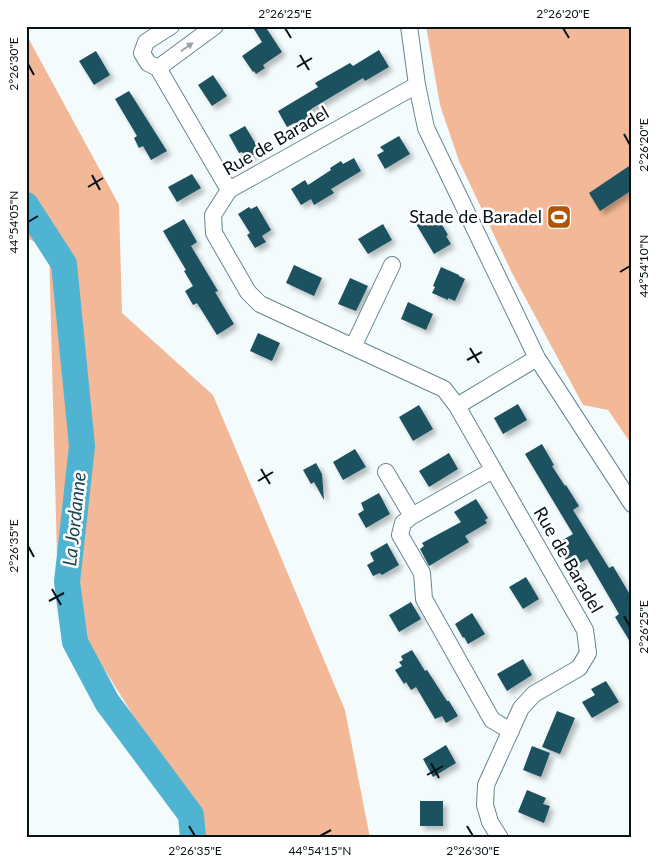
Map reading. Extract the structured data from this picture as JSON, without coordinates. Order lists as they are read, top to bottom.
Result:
{
  "streets": {
    "street": ["Rue de Baradel"]
  },
  "water": ["La Jordanne"],
  "places": {
    "sports": ["Stade de Baradel"]
  },
  "coordinates": [
    "2°26'25\"E",
    "2°26'20\"E",
    "2°26'30\"E",
    "44°54'05\"N",
    "44°54'10\"N",
    "2°26'35\"E",
    "44°54'15\"N"
  ]
}
